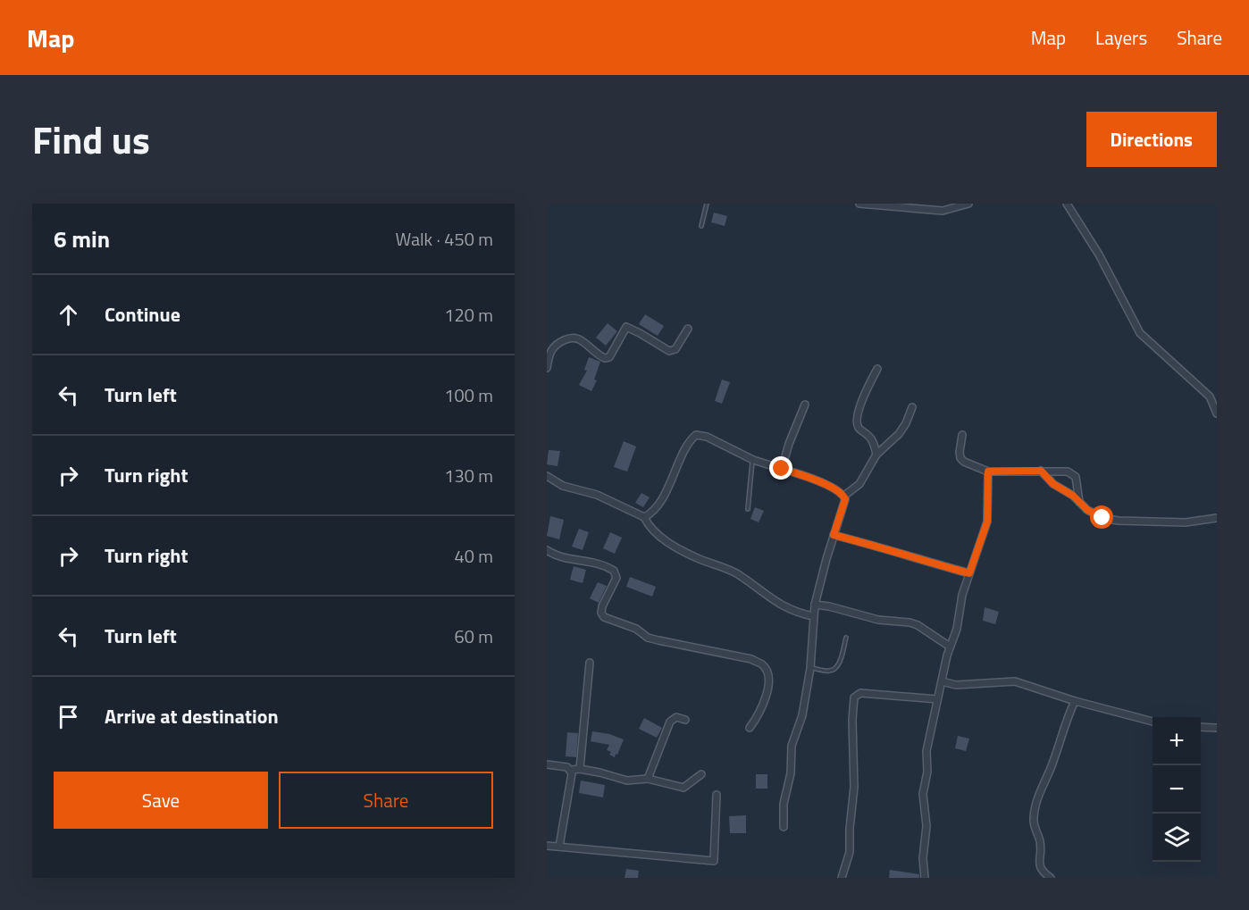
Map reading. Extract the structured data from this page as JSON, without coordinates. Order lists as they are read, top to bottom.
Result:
{
  "page": {
    "header": "Map",
    "nav": ["Map", "Layers", "Share"],
    "title": "Find us",
    "buttons": [
      "Directions",
      ["Save", "Share"]
    ],
    "heading": ["6 min", "Walk · 450 m"],
    "list": [
      ["Continue", "120 m"],
      ["Turn left", "100 m"],
      ["Turn right", "130 m"],
      ["Turn right", "40 m"],
      ["Turn left", "60 m"],
      "Arrive at destination"
    ],
    "map_buttons": ["+", "−"]
  }
}
